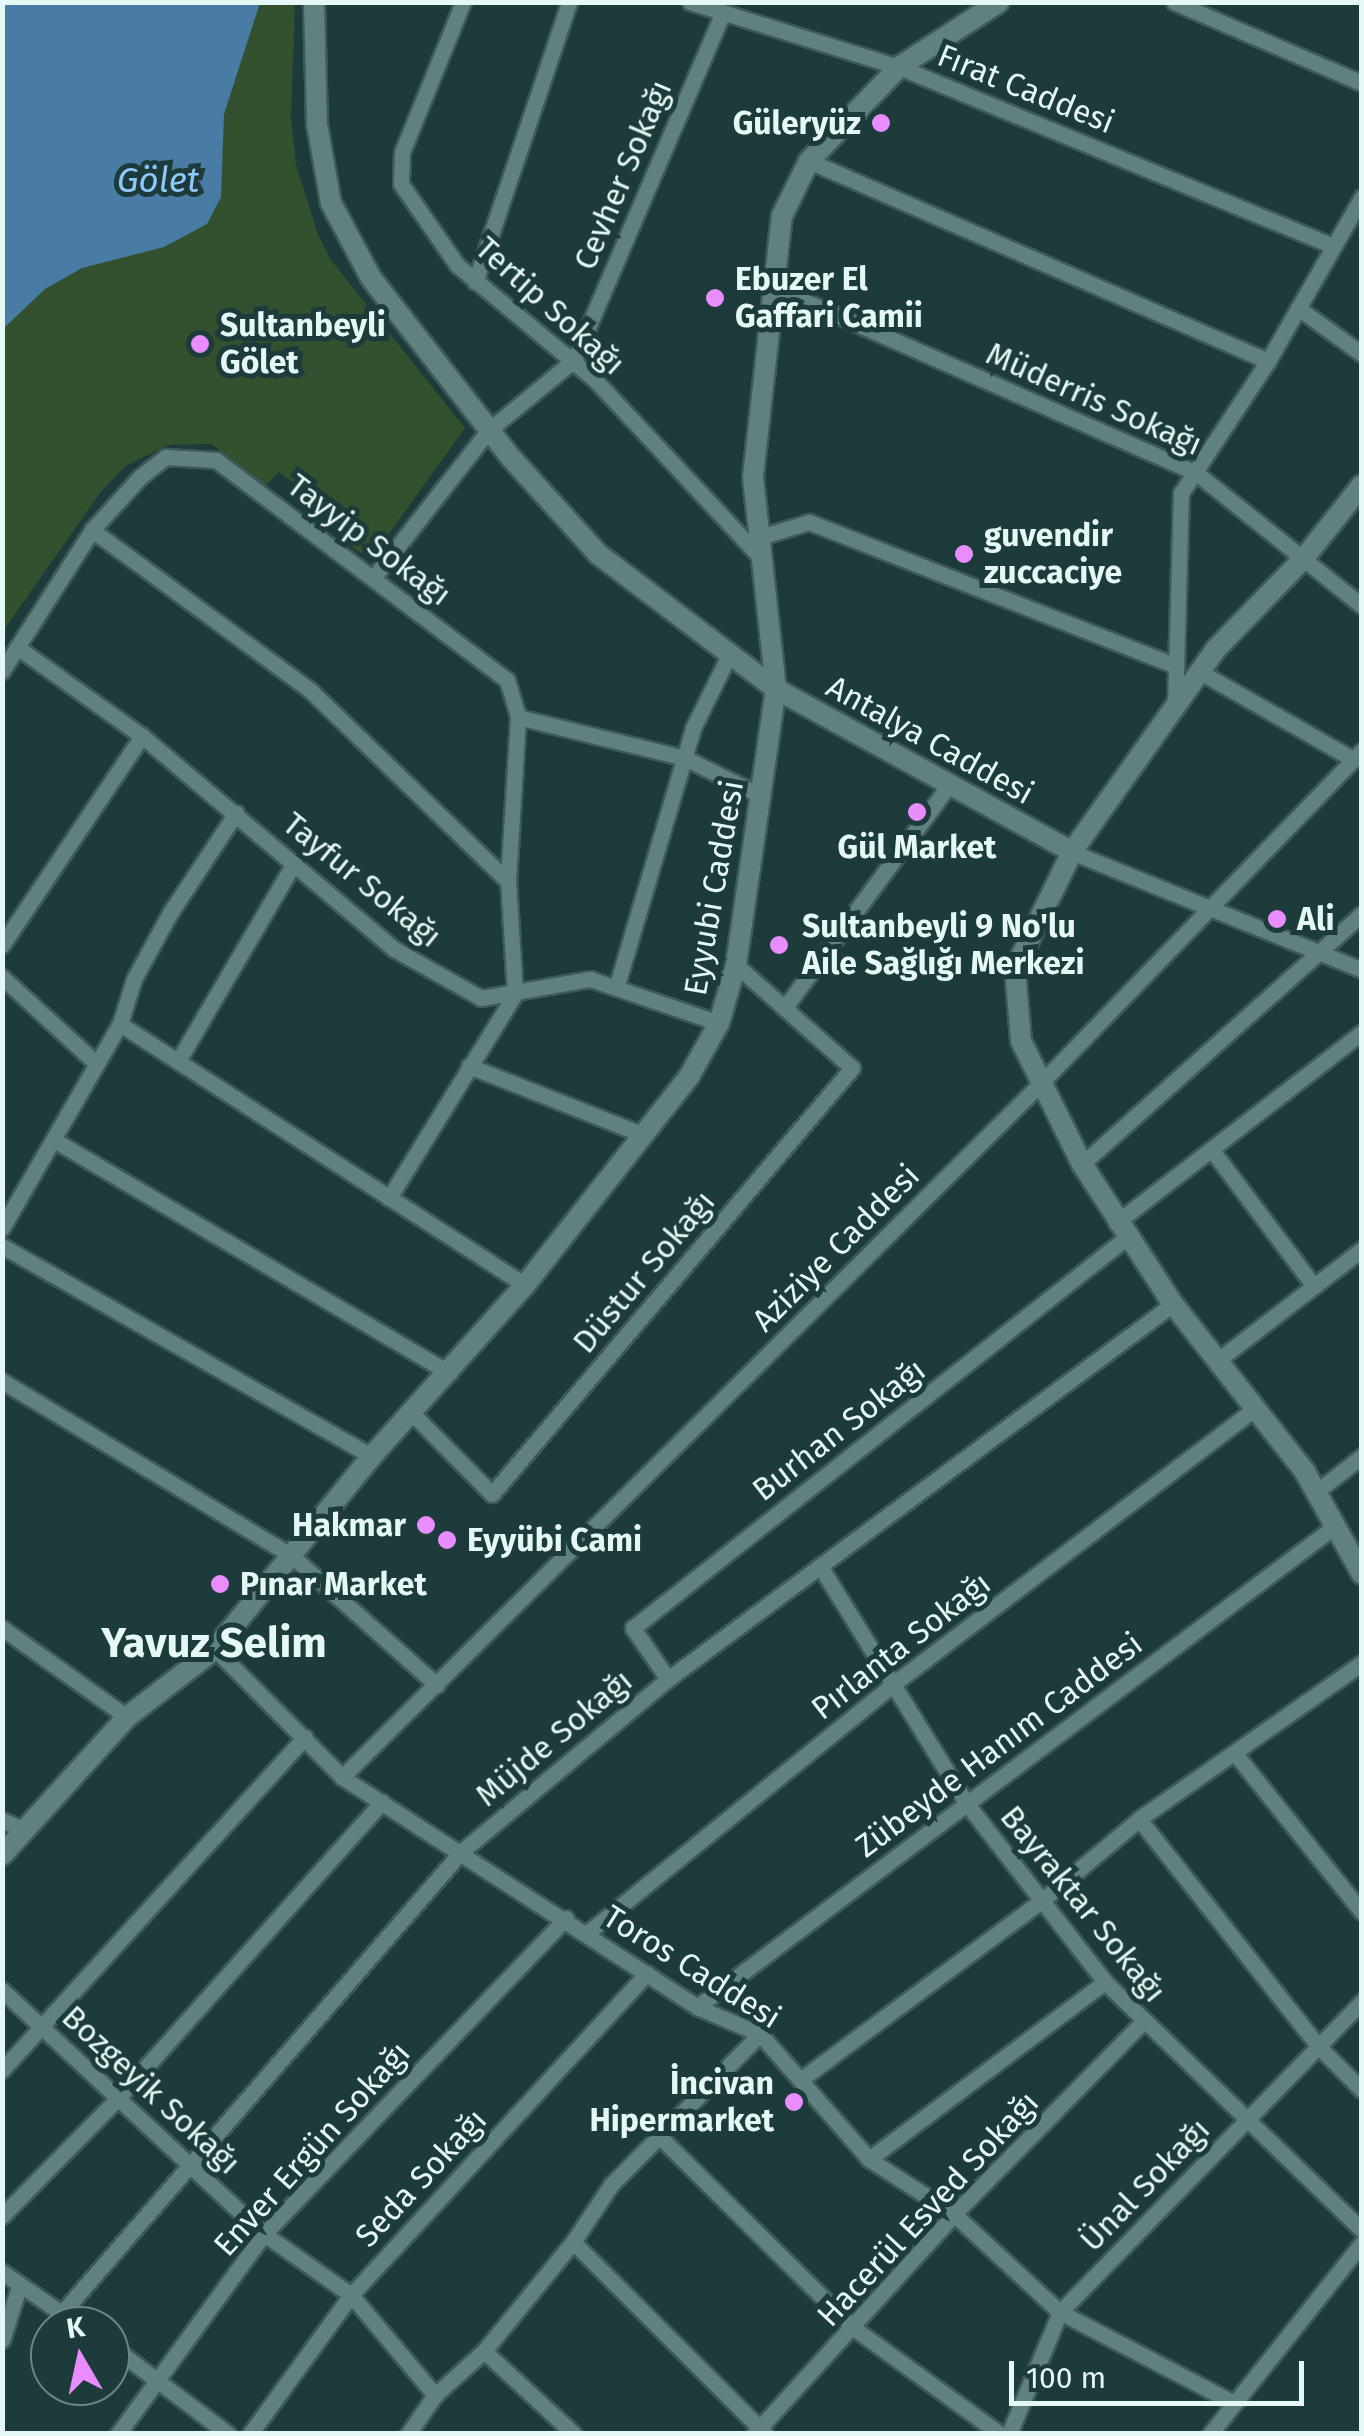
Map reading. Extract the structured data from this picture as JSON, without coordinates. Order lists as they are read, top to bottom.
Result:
{
  "streets": {
    "street": [
      "Fırat Caddesi",
      "Cevher Sokağı",
      "Tertip Sokağı",
      "Müderris Sokağı",
      "Tayyip Sokağı",
      "Antalya Caddesi",
      "Tayfur Sokağı",
      "Eyyubi Caddesi",
      "Aziziye Caddesi",
      "Düstur Sokağı",
      "Burhan Sokağı",
      "Pırlanta Sokağı",
      "Müjde Sokağı",
      "Zübeyde Hanım Caddesi",
      "Bayraktar Sokağı",
      "Toros Caddesi",
      "Bozgeyik Sokağı",
      "Enver Ergün Sokağı",
      "Seda Sokağı",
      "Ünal Sokağı",
      "Hacerül Esved Sokağı"
    ]
  },
  "crossings": [
    ["Fırat Caddesi", "Cevher Sokağı"],
    ["Fırat Caddesi", "Eyyubi Caddesi"],
    ["Cevher Sokağı", "Tertip Sokağı"],
    ["Cevher Sokağı", "Tayyip Sokağı"],
    ["Cevher Sokağı", "Antalya Caddesi"],
    ["Tertip Sokağı", "Eyyubi Caddesi"],
    ["Müderris Sokağı", "Eyyubi Caddesi"],
    ["Tayyip Sokağı", "Tayfur Sokağı"],
    ["Antalya Caddesi", "Eyyubi Caddesi"],
    ["Tayfur Sokağı", "Eyyubi Caddesi"],
    ["Eyyubi Caddesi", "Düstur Sokağı"],
    ["Eyyubi Caddesi", "Toros Caddesi"],
    ["Aziziye Caddesi", "Toros Caddesi"],
    ["Burhan Sokağı", "Müjde Sokağı"],
    ["Pırlanta Sokağı", "Bayraktar Sokağı"],
    ["Pırlanta Sokağı", "Toros Caddesi"],
    ["Müjde Sokağı", "Bayraktar Sokağı"],
    ["Müjde Sokağı", "Toros Caddesi"],
    ["Müjde Sokağı", "Bozgeyik Sokağı"],
    ["Zübeyde Hanım Caddesi", "Bayraktar Sokağı"],
    ["Zübeyde Hanım Caddesi", "Toros Caddesi"],
    ["Bayraktar Sokağı", "Ünal Sokağı"],
    ["Bayraktar Sokağı", "Hacerül Esved Sokağı"],
    ["Toros Caddesi", "Enver Ergün Sokağı"],
    ["Toros Caddesi", "Seda Sokağı"],
    ["Toros Caddesi", "Ünal Sokağı"],
    ["Toros Caddesi", "Hacerül Esved Sokağı"],
    ["Bozgeyik Sokağı", "Enver Ergün Sokağı"],
    ["Bozgeyik Sokağı", "Seda Sokağı"]
  ],
  "districts": ["Yavuz Selim"],
  "water": ["Gölet"],
  "places": [
    "Güleryüz",
    "Ebuzer El Gaffari Camii",
    "Sultanbeyli Gölet",
    "guvendir zuccaciye",
    "Gül Market",
    "Ali",
    "Sultanbeyli 9 No'lu Aile Sağlığı Merkezi",
    "Hakmar",
    "Eyyübi Cami",
    "Pınar Market",
    "İncivan Hipermarket"
  ],
  "scale_bar": "100 m",
  "north": "top"
}
